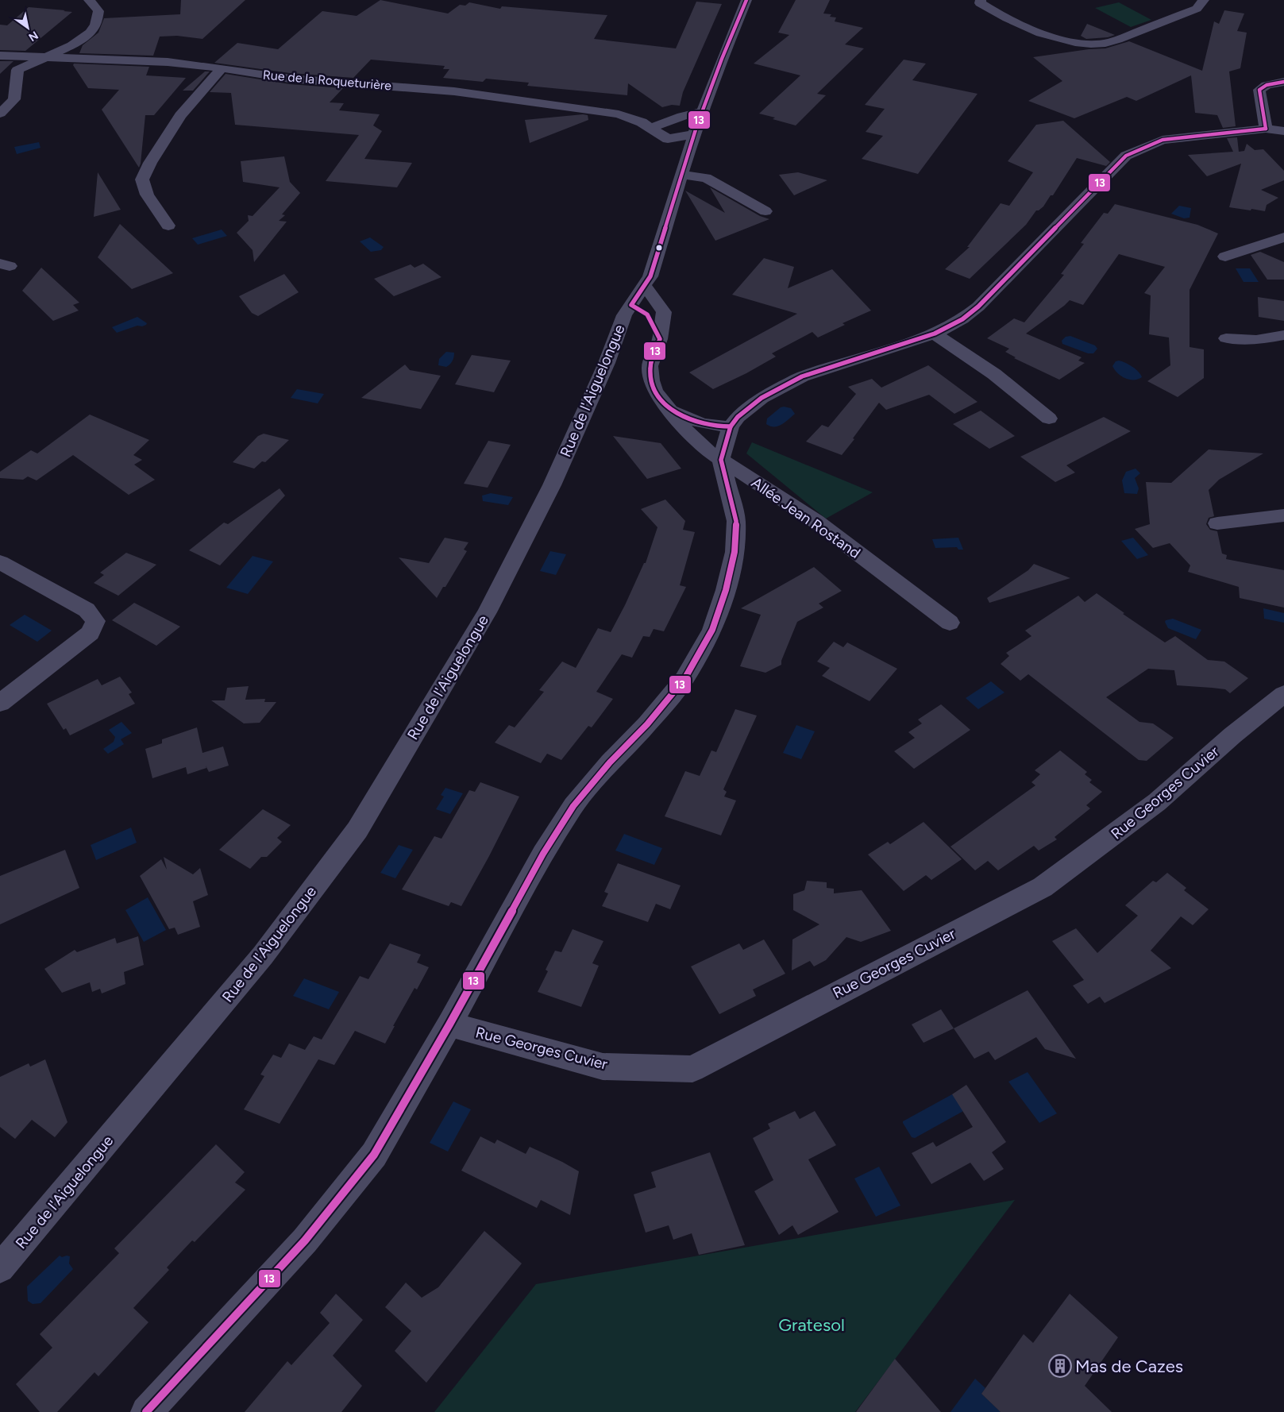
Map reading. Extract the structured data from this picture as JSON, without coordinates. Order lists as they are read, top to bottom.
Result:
{
  "streets": {
    "street": [
      "Rue de la Roqueturière",
      "Rue de l'Aiguelongue",
      "Allée Jean Rostand",
      "Rue Georges Cuvier"
    ]
  },
  "crossings": [
    ["Rue de la Roqueturière", "Rue de l'Aiguelongue"],
    ["Rue de l'Aiguelongue", "Allée Jean Rostand"]
  ],
  "parks": ["Gratesol"],
  "places": {
    "building": ["Mas de Cazes"]
  },
  "lines": ["transit line 13"],
  "north": "bottom right"
}
